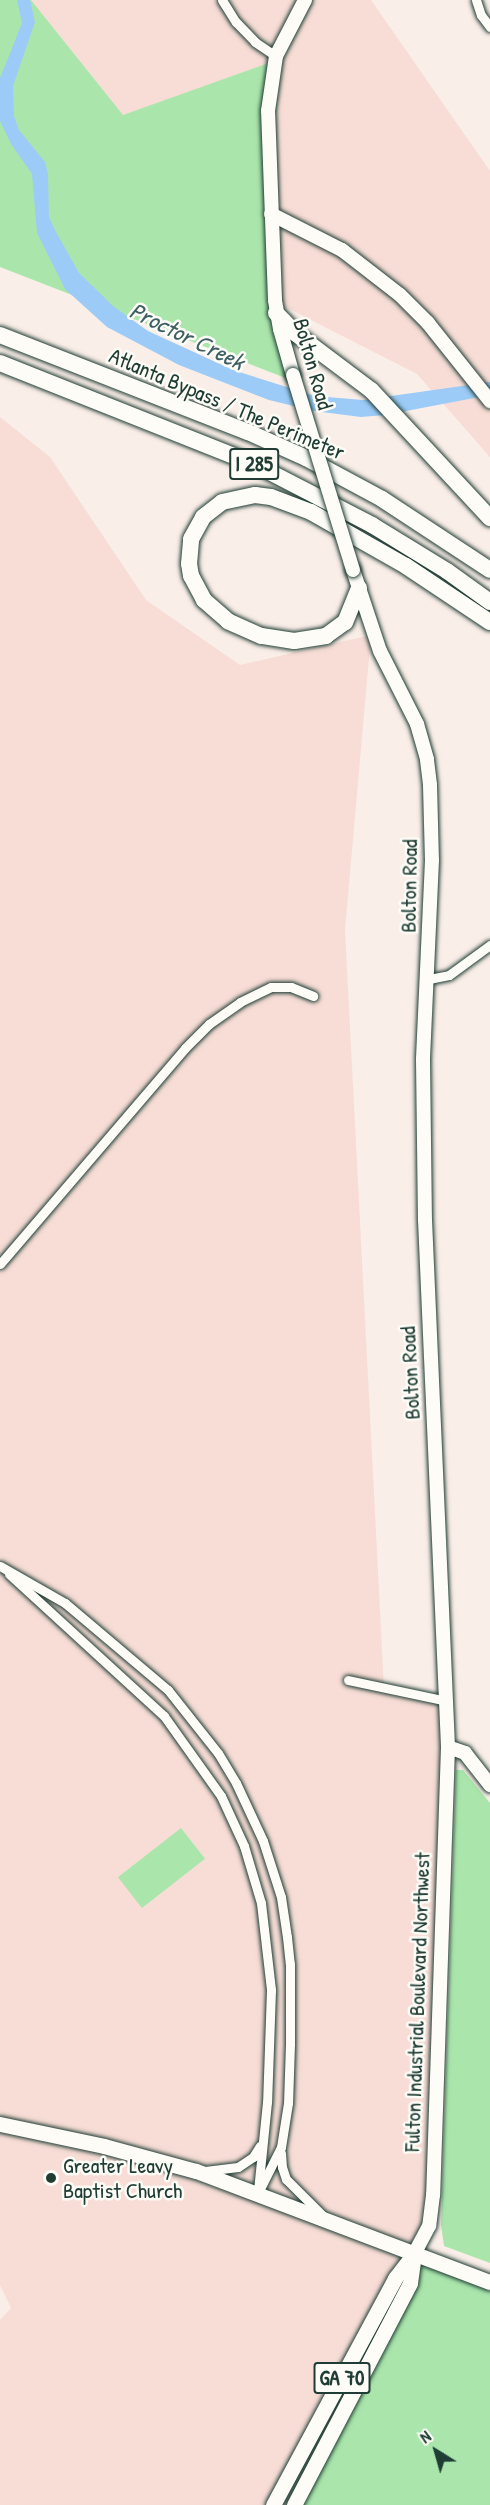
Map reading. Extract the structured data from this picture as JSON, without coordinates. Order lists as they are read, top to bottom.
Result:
{
  "streets": {
    "highway": ["Atlanta Bypass / The Perimeter", "I 285"],
    "main road": ["Bolton Road", "Fulton Industrial Boulevard Northwest", "GA 70"]
  },
  "crossings": [
    ["Bolton Road", "Fulton Industrial Boulevard Northwest"]
  ],
  "water": ["Proctor Creek"],
  "places": ["Greater Leavy Baptist Church"],
  "north": "top left"
}
